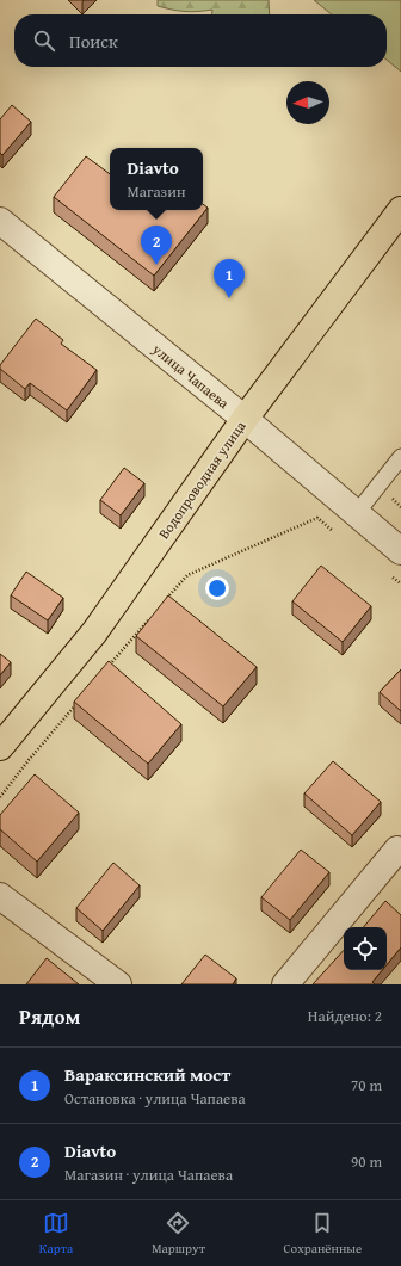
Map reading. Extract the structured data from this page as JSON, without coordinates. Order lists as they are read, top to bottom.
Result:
{
  "streets": {
    "main road": ["Водопроводная улица"],
    "street": ["улица Чапаева"]
  },
  "crossings": [
    ["улица Чапаева", "Водопроводная улица"]
  ],
  "north": "left",
  "page": {
    "search": "Поиск",
    "popup": ["Diavto", "Магазин"],
    "pins": ["2", "1"],
    "heading": ["Рядом", "Найдено: 2"],
    "list": [
      {
        "mark": "1",
        "name": "Вараксинский мост",
        "note": "Остановка · улица Чапаева",
        "value": "70 m"
      },
      {
        "mark": "2",
        "name": "Diavto",
        "note": "Магазин · улица Чапаева",
        "value": "90 m"
      }
    ],
    "nav": ["Карта", "Маршрут", "Сохранённые"]
  }
}
